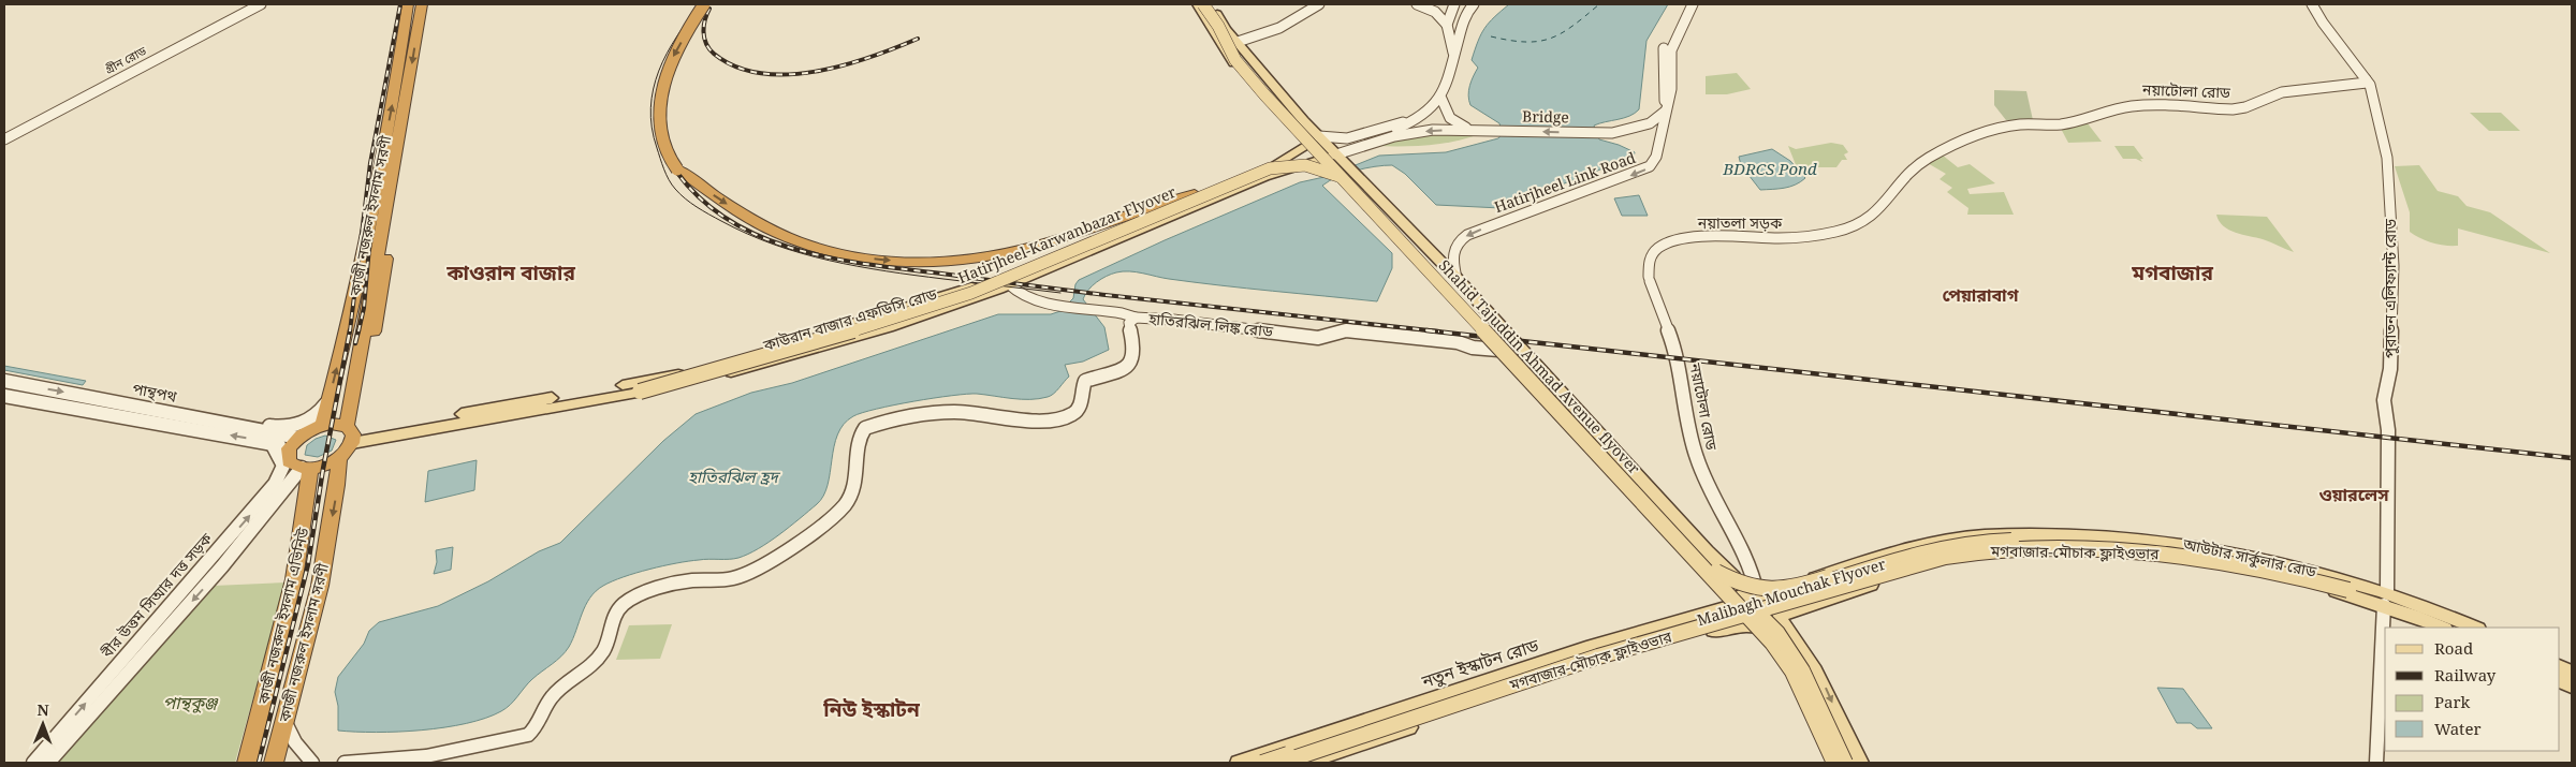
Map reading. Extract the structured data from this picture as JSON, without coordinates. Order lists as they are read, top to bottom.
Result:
{
  "streets": {
    "highway": ["কাজী নজরুল ইসলাম সরণী", "কাজী নজরুল ইসলাম এভিনিউ"],
    "main road": [
      "Hatirjheel-Karwanbazar Flyover",
      "কাউরান বাজার এফডিসি রোড",
      "Shahid Tajuddin Ahmad Avenue flyover",
      "মগবাজার-মৌচাক ফ্লাইওভার",
      "আউটার সার্কুলার রোড",
      "Malibagh Mouchak Flyover",
      "নতুন ইস্কাটন রোড"
    ],
    "street": [
      "গ্রীন রোড",
      "নয়াটোলা রোড",
      "Bridge",
      "Hatirjheel Link Road",
      "নয়াতলা সড়ক",
      "পুরাতন এলিফ্যান্ট রোড",
      "হাতিরঝিল লিঙ্ক রোড",
      "পান্থপথ",
      "বীর উত্তম সিআর দত্ত সড়ক"
    ]
  },
  "crossings": [
    ["নয়াটোলা রোড", "নয়াতলা সড়ক"],
    ["নয়াটোলা রোড", "পুরাতন এলিফ্যান্ট রোড"],
    ["নয়াটোলা রোড", "আউটার সার্কুলার রোড"],
    ["নয়াটোলা রোড", "নতুন ইস্কাটন রোড"],
    ["Bridge", "Hatirjheel Link Road"],
    ["Hatirjheel-Karwanbazar Flyover", "কাউরান বাজার এফডিসি রোড"],
    ["পুরাতন এলিফ্যান্ট রোড", "আউটার সার্কুলার রোড"],
    ["পান্থপথ", "বীর উত্তম সিআর দত্ত সড়ক"],
    ["আউটার সার্কুলার রোড", "Malibagh Mouchak Flyover"],
    ["আউটার সার্কুলার রোড", "নতুন ইস্কাটন রোড"],
    ["বীর উত্তম সিআর দত্ত সড়ক", "কাজী নজরুল ইসলাম এভিনিউ"]
  ],
  "one_way": ["Bridge", "Hatirjheel Link Road"],
  "districts": [
    "কাওরান বাজার",
    "মগবাজার",
    "পেয়ারাবাগ",
    "ওয়ারলেস",
    "নিউ ইস্কাটন"
  ],
  "water": ["BDRCS Pond", "হাতিরঝিল হ্রদ"],
  "parks": ["পান্থকুঞ্জ"],
  "legend": [
    "Road",
    "Railway",
    "Park",
    "Water"
  ],
  "north": "top"
}
